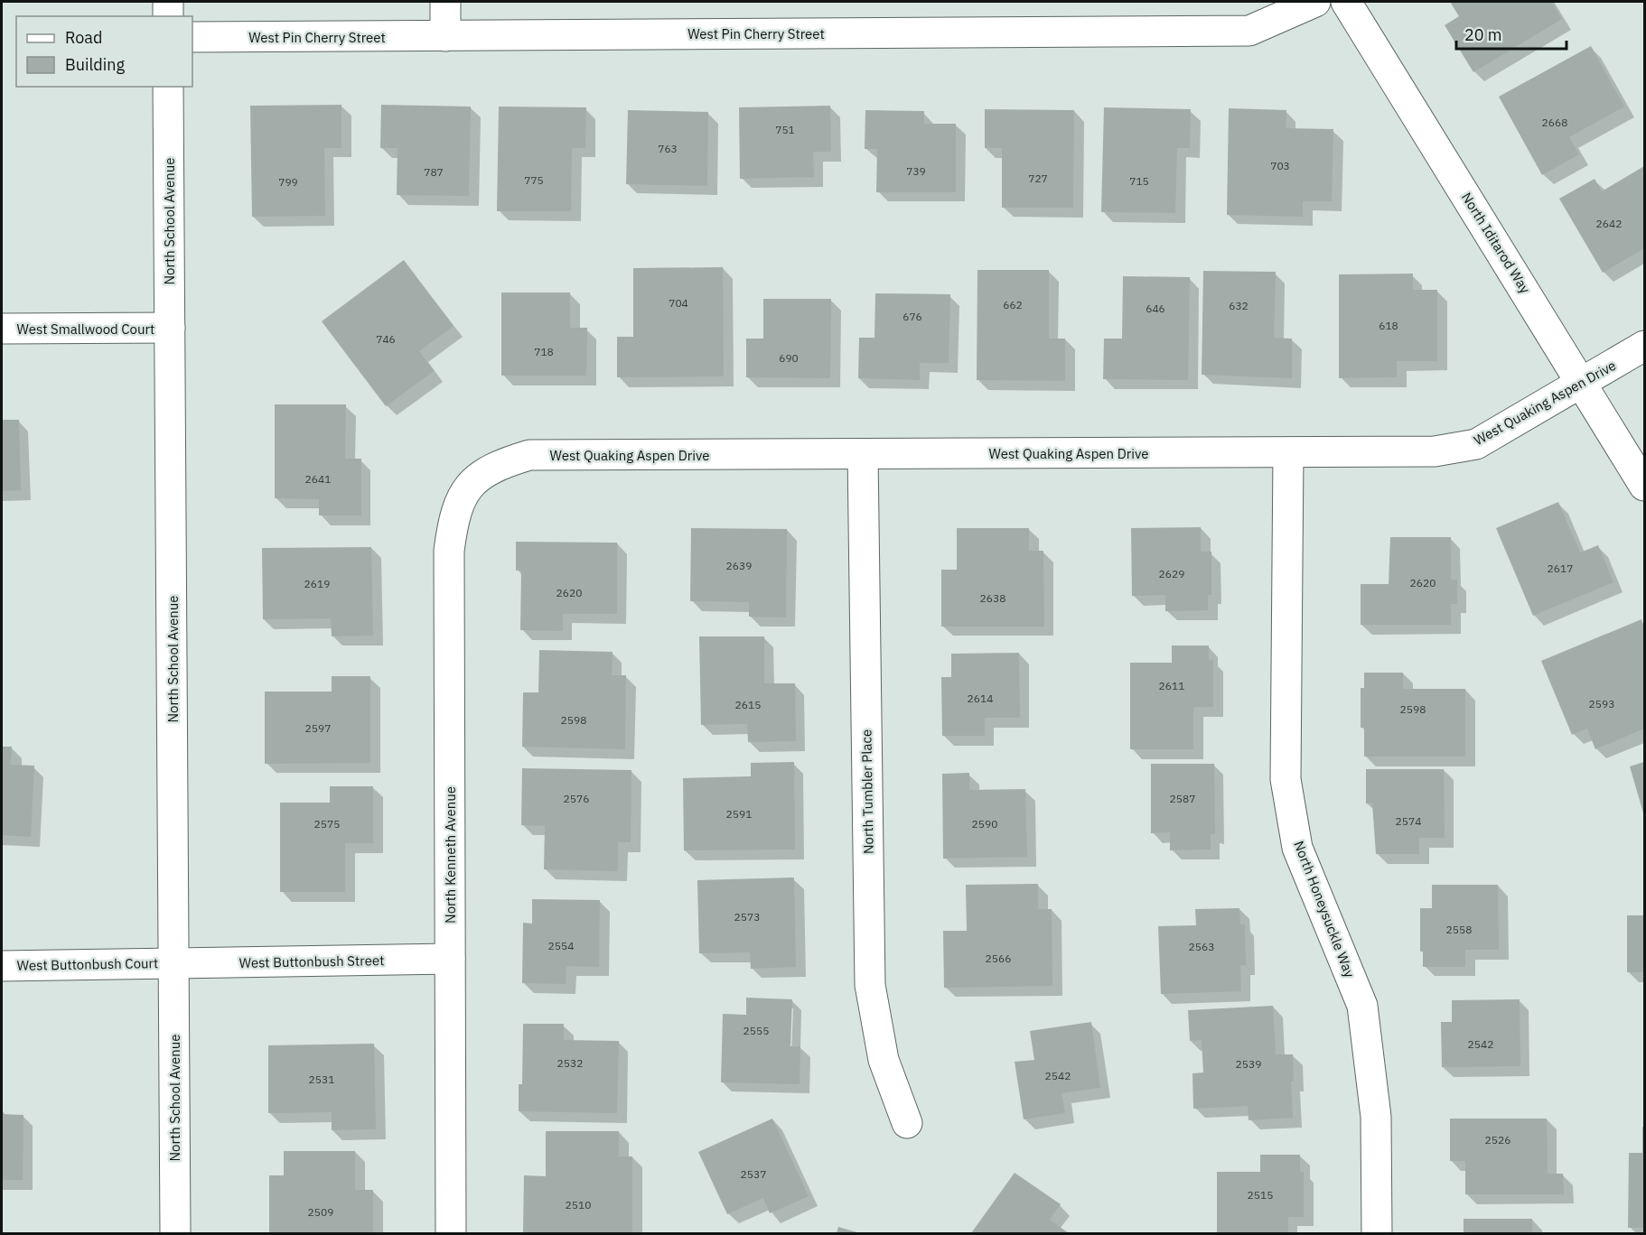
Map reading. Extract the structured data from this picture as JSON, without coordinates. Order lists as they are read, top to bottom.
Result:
{
  "streets": {
    "street": [
      "West Pin Cherry Street",
      "North School Avenue",
      "North Iditarod Way",
      "West Smallwood Court",
      "West Quaking Aspen Drive",
      "North Tumbler Place",
      "North Kenneth Avenue",
      "North Honeysuckle Way",
      "West Buttonbush Street",
      "West Buttonbush Court"
    ]
  },
  "crossings": [
    ["North School Avenue", "West Smallwood Court"],
    ["North School Avenue", "West Buttonbush Street"],
    ["North School Avenue", "West Buttonbush Court"],
    ["North Iditarod Way", "West Quaking Aspen Drive"],
    ["West Quaking Aspen Drive", "North Tumbler Place"],
    ["West Quaking Aspen Drive", "North Kenneth Avenue"],
    ["West Quaking Aspen Drive", "North Honeysuckle Way"],
    ["North Kenneth Avenue", "West Buttonbush Street"],
    ["West Buttonbush Street", "West Buttonbush Court"]
  ],
  "house_numbers": [
    "2668",
    "751",
    "763",
    "703",
    "739",
    "787",
    "727",
    "775",
    "715",
    "799",
    "2642",
    "704",
    "662",
    "632",
    "646",
    "676",
    "618",
    "746",
    "718",
    "690",
    "2641",
    "2639",
    "2617",
    "2629",
    "2620",
    "2619",
    "2620",
    "2638",
    "2611",
    "2614",
    "2593",
    "2615",
    "2598",
    "2598",
    "2597",
    "2576",
    "2587",
    "2591",
    "2574",
    "2575",
    "2590",
    "2573",
    "2558",
    "2554",
    "2563",
    "2566",
    "2555",
    "2542",
    "2532",
    "2539",
    "2542",
    "2531",
    "2526",
    "2537",
    "2515",
    "2510",
    "2509"
  ],
  "legend": ["Road", "Building"],
  "scale_bar": "20 m"
}
